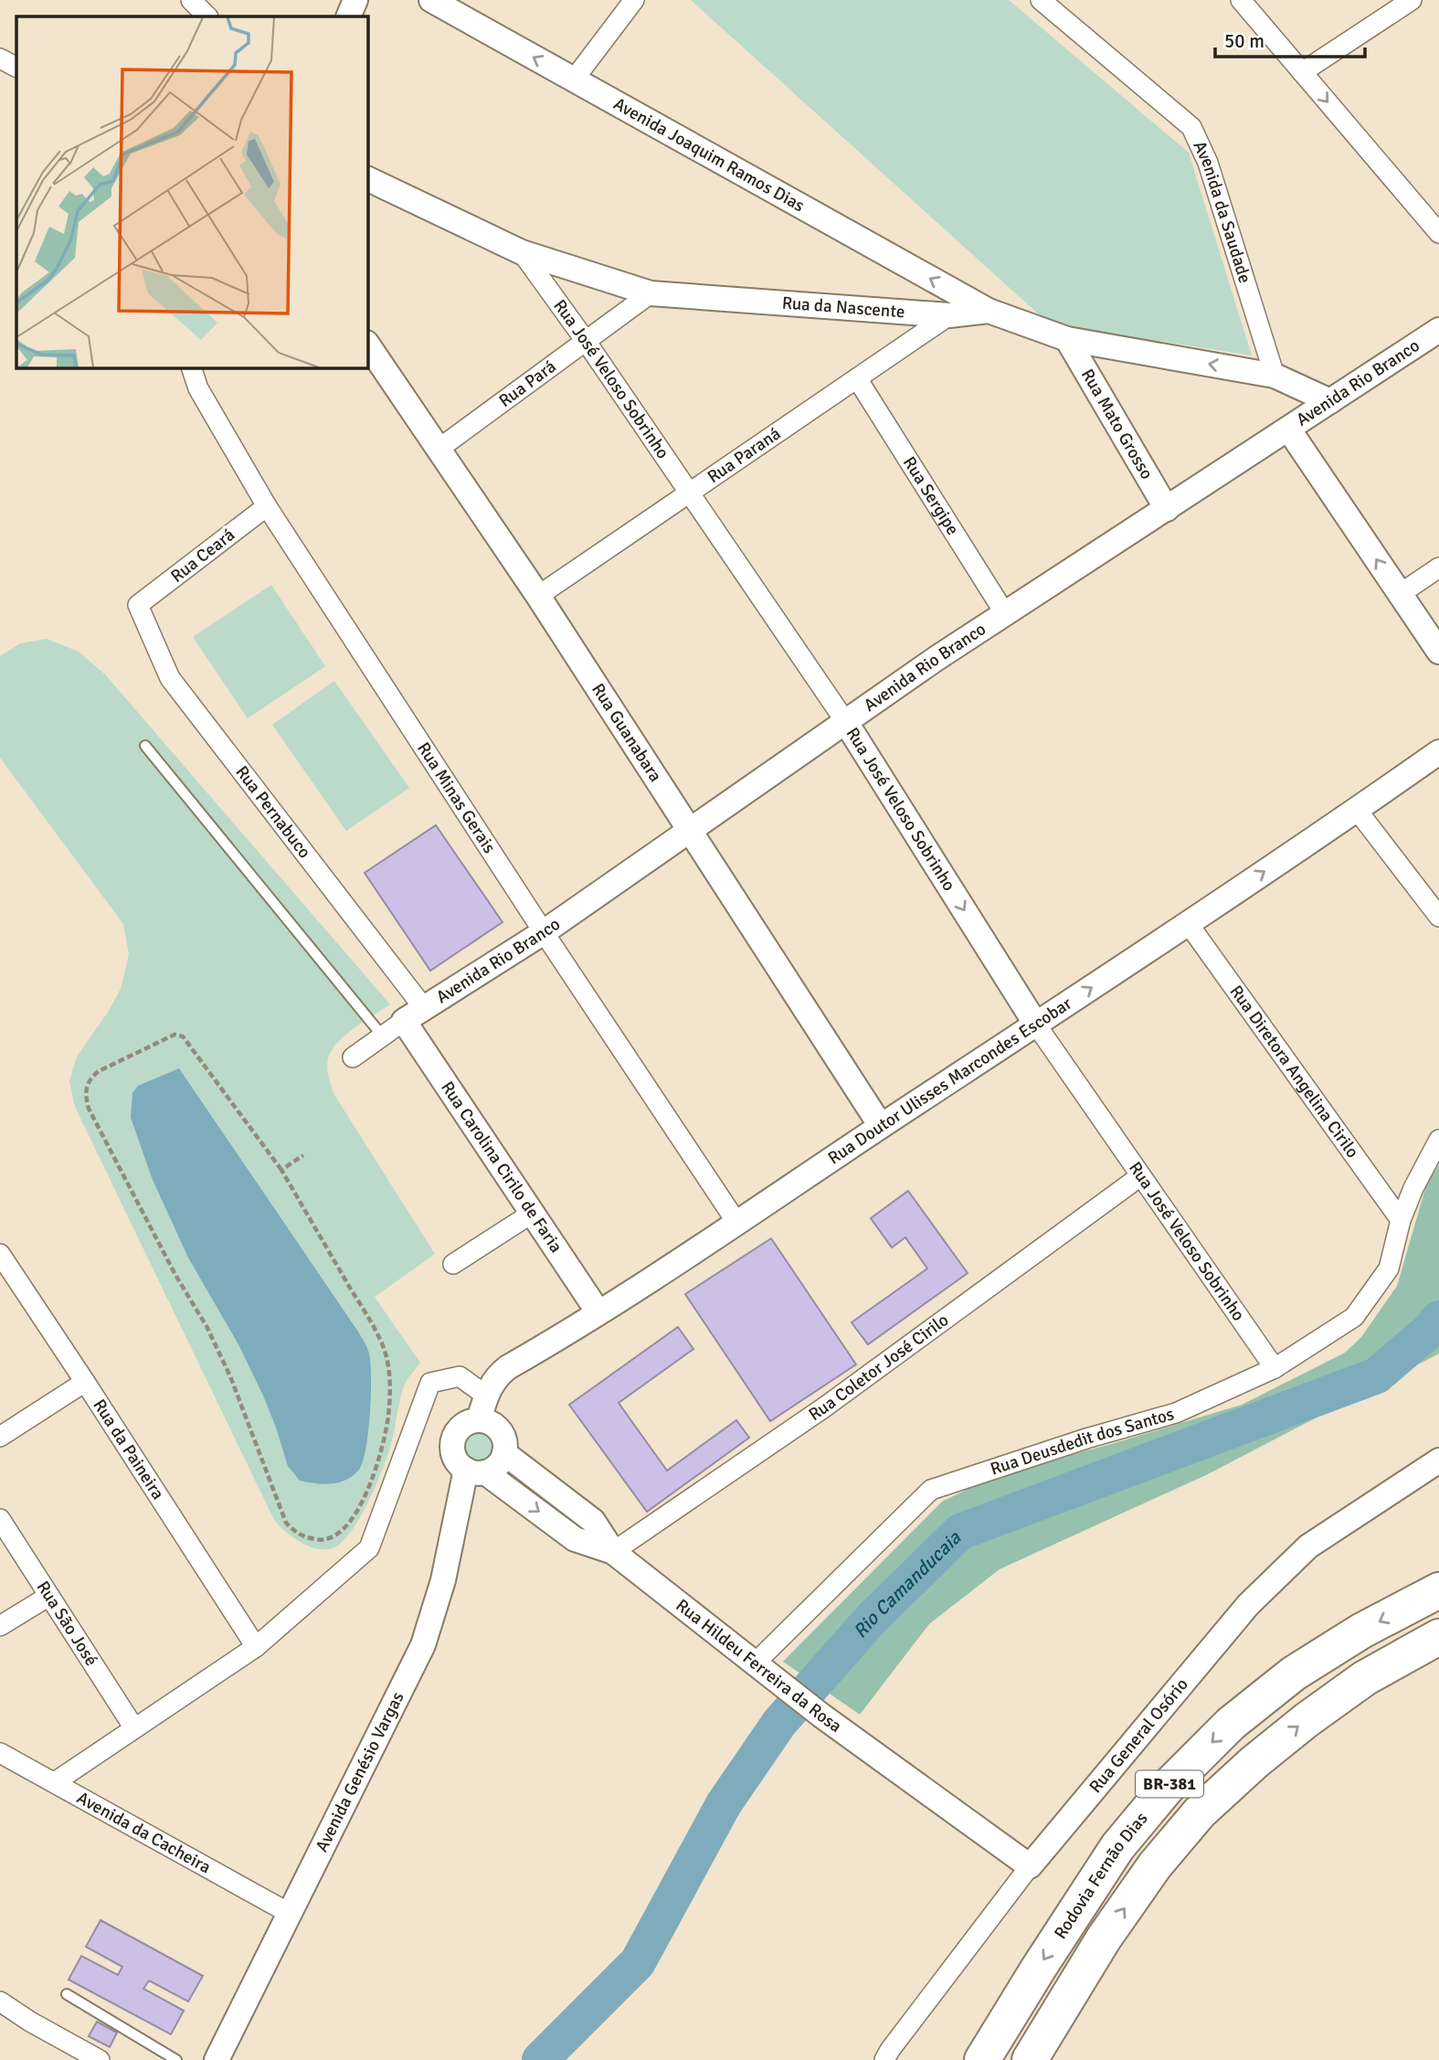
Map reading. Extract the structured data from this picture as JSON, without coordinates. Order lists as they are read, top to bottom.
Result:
{
  "streets": {
    "highway": ["BR-381", "Rodovia Fernão Dias"],
    "street": [
      "Avenida Joaquim Ramos Dias",
      "Avenida da Saudade",
      "Rua da Nascente",
      "Rua José Veloso Sobrinho",
      "Rua Pará",
      "Avenida Rio Branco",
      "Rua Mato Grosso",
      "Rua Paraná",
      "Rua Sergipe",
      "Rua Ceará",
      "Rua Guanabara",
      "Rua Minas Gerais",
      "Rua Pernabuco",
      "Rua Diretora Angelina Cirilo",
      "Rua Doutor Ulisses Marcondes Escobar",
      "Rua Carolina Cirilo de Faria",
      "Rua Coletor José Cirilo",
      "Rua Deusdedit dos Santos",
      "Rua da Paineira",
      "Rua São José",
      "Rua Hildeu Ferreira da Rosa",
      "Rua General Osório",
      "Avenida Genésio Vargas",
      "Avenida da Cacheira"
    ]
  },
  "crossings": [
    ["Avenida Joaquim Ramos Dias", "Rua da Nascente"],
    ["Avenida da Saudade", "Rua da Nascente"],
    ["Rua da Nascente", "Rua José Veloso Sobrinho"],
    ["Rua da Nascente", "Rua Pará"],
    ["Rua da Nascente", "Avenida Rio Branco"],
    ["Rua da Nascente", "Rua Mato Grosso"],
    ["Rua da Nascente", "Rua Paraná"],
    ["Rua José Veloso Sobrinho", "Rua Pará"],
    ["Rua José Veloso Sobrinho", "Avenida Rio Branco"],
    ["Rua José Veloso Sobrinho", "Rua Paraná"],
    ["Rua José Veloso Sobrinho", "Rua Doutor Ulisses Marcondes Escobar"],
    ["Rua José Veloso Sobrinho", "Rua Coletor José Cirilo"],
    ["Rua José Veloso Sobrinho", "Rua Deusdedit dos Santos"],
    ["Rua Pará", "Rua Guanabara"],
    ["Avenida Rio Branco", "Rua Mato Grosso"],
    ["Avenida Rio Branco", "Rua Sergipe"],
    ["Avenida Rio Branco", "Rua Guanabara"],
    ["Avenida Rio Branco", "Rua Minas Gerais"],
    ["Avenida Rio Branco", "Rua Pernabuco"],
    ["Avenida Rio Branco", "Rua Carolina Cirilo de Faria"],
    ["Rua Paraná", "Rua Sergipe"],
    ["Rua Paraná", "Rua Guanabara"],
    ["Rua Ceará", "Rua Minas Gerais"],
    ["Rua Ceará", "Rua Pernabuco"],
    ["Rua Guanabara", "Rua Doutor Ulisses Marcondes Escobar"],
    ["Rua Minas Gerais", "Rua Doutor Ulisses Marcondes Escobar"],
    ["Rua Diretora Angelina Cirilo", "Rua Doutor Ulisses Marcondes Escobar"],
    ["Rua Diretora Angelina Cirilo", "Rua Deusdedit dos Santos"],
    ["Rua Doutor Ulisses Marcondes Escobar", "Rua Carolina Cirilo de Faria"],
    ["Rua Doutor Ulisses Marcondes Escobar", "Rua Hildeu Ferreira da Rosa"],
    ["Rua Doutor Ulisses Marcondes Escobar", "Avenida Genésio Vargas"],
    ["Rua Coletor José Cirilo", "Rua Hildeu Ferreira da Rosa"],
    ["Rua Deusdedit dos Santos", "Rua Hildeu Ferreira da Rosa"],
    ["Rua Hildeu Ferreira da Rosa", "Rua General Osório"],
    ["Rua Hildeu Ferreira da Rosa", "Avenida Genésio Vargas"],
    ["Avenida Genésio Vargas", "Avenida da Cacheira"]
  ],
  "one_way": ["Avenida Joaquim Ramos Dias"],
  "water": ["Rio Camanducaia"],
  "scale_bar": "50 m"
}
